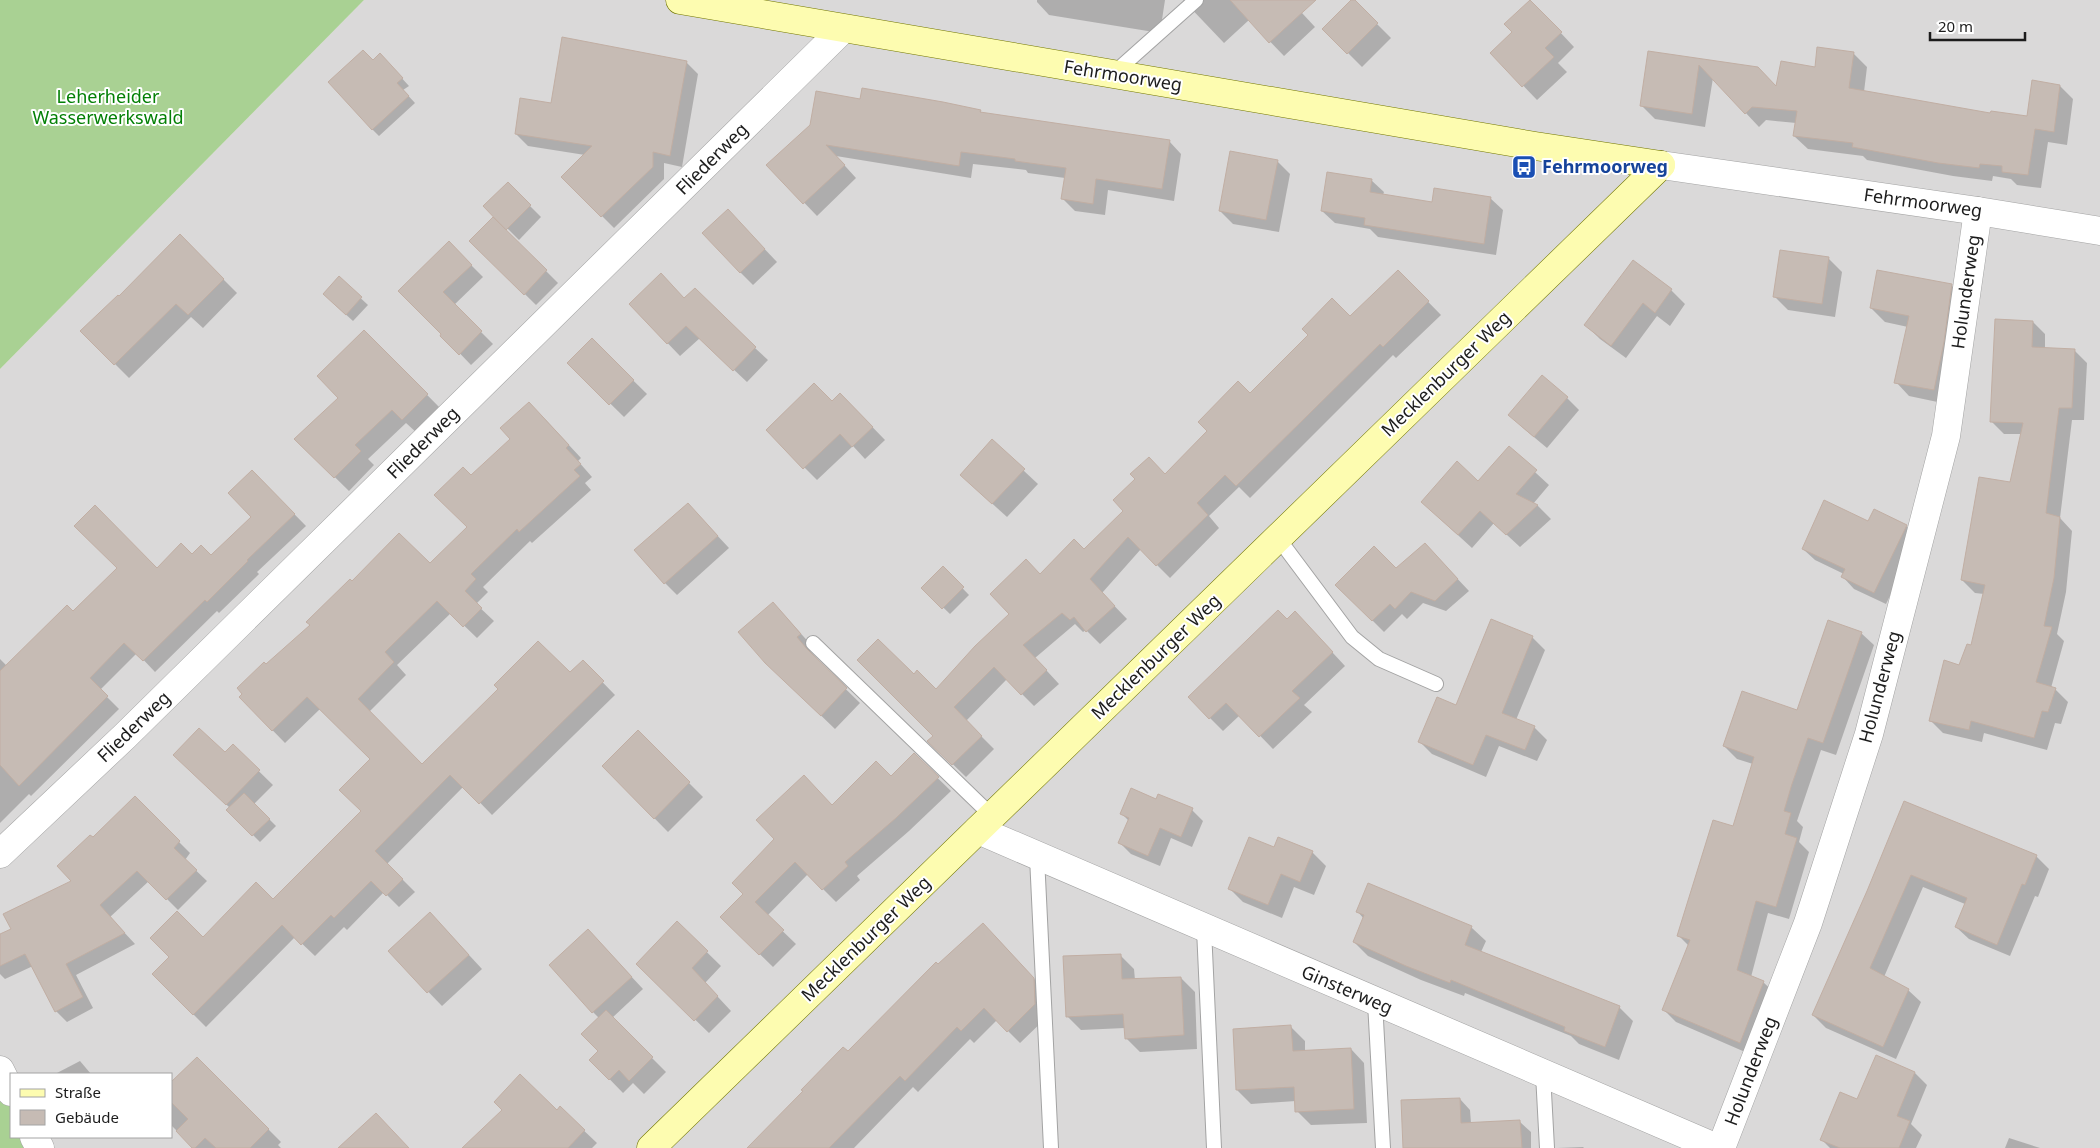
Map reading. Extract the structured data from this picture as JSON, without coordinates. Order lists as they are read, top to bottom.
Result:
{
  "streets": {
    "street": [
      "Fehrmoorweg",
      "Fliederweg",
      "Holunderweg",
      "Mecklenburger Weg",
      "Ginsterweg"
    ]
  },
  "crossings": [
    ["Fehrmoorweg", "Fliederweg"],
    ["Fehrmoorweg", "Holunderweg"],
    ["Fehrmoorweg", "Mecklenburger Weg"],
    ["Mecklenburger Weg", "Ginsterweg"]
  ],
  "parks": ["Leherheider Wasserwerkswald"],
  "places": {
    "bus stop": ["Fehrmoorweg"]
  },
  "legend": ["Straße", "Gebäude"],
  "scale_bar": "20 m"
}
